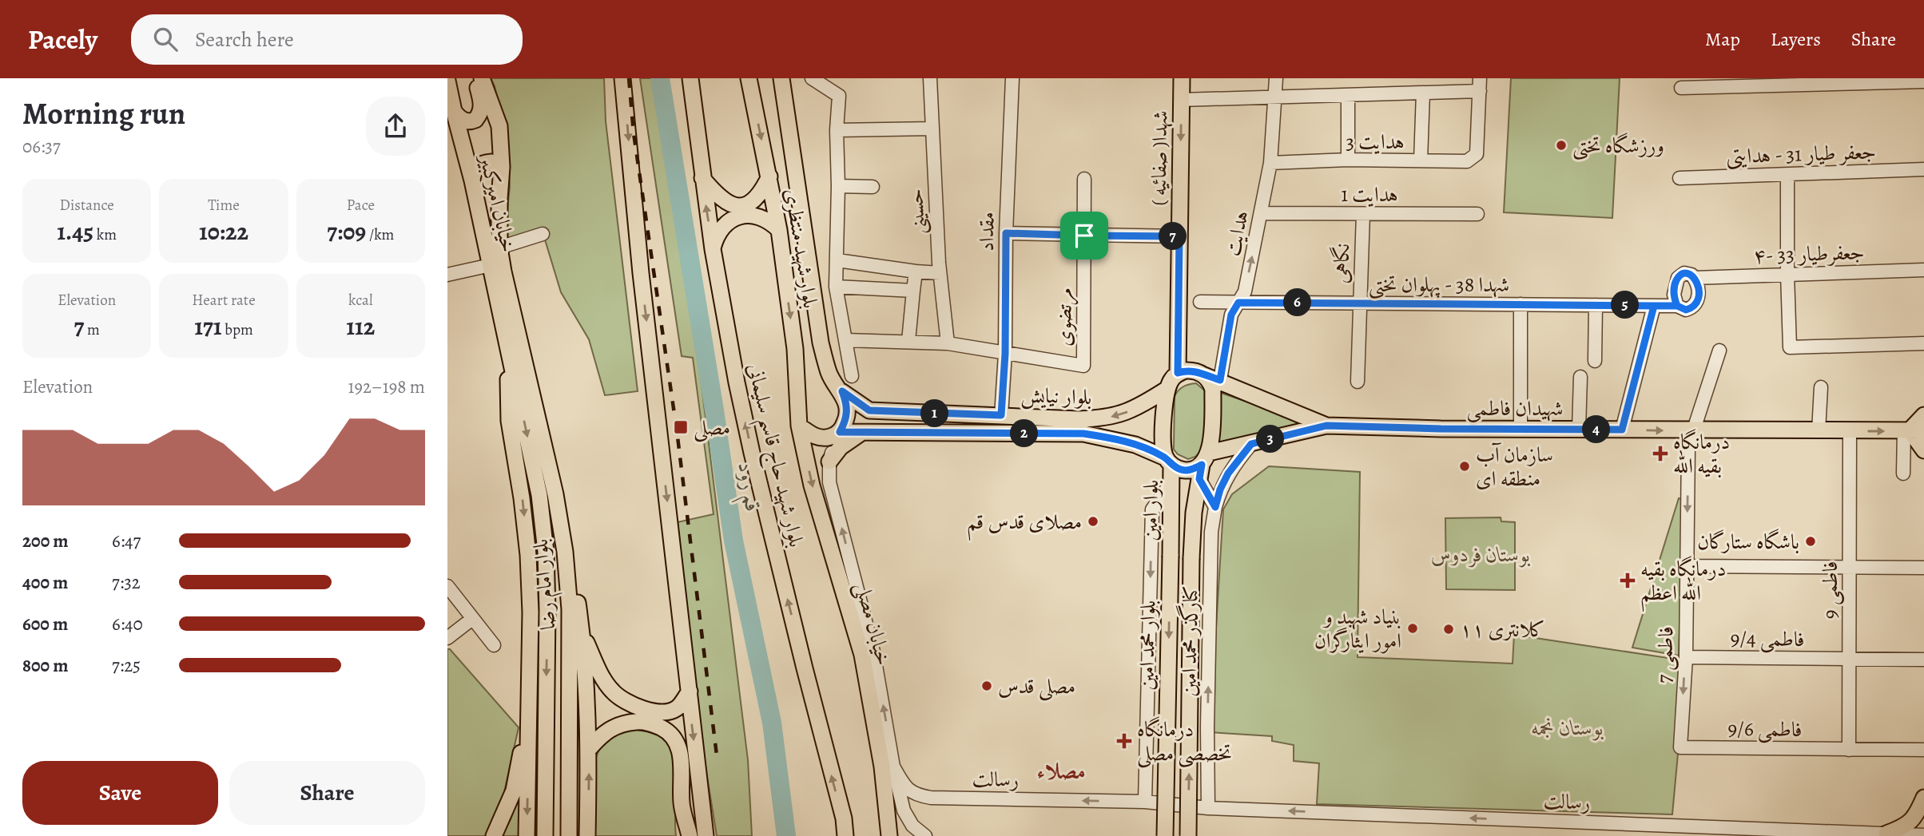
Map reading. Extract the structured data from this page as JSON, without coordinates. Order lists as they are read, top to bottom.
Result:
{
  "streets": {
    "main road": [
      "شهدا( صفائیه )",
      "خیابان امیرکبیر",
      "بلوار شهید منتظری",
      "بلوار نیایش",
      "شهیدان فاطمی",
      "بلوار شهید حاج قاسم سلیمانی",
      "بلوار امین",
      "بلوار امام رضا",
      "خیابان مصلی",
      "بلوار محمد امین"
    ],
    "street": [
      "هدایت 3",
      "جعفر طیار 31 - هدایتی",
      "هدایت 1",
      "حسینی",
      "مقداد",
      "هدایت",
      "۴- جعفرطیار 33",
      "نگاهی",
      "شهدا 38 - پهلوان تختی",
      "مرتضوی",
      "فاطمی 9",
      "فاطمی 9/4",
      "کنارگذر محمد امین",
      "فاطمی 7",
      "فاطمی 9/6",
      "رسالت"
    ]
  },
  "crossings": [
    ["هدایت 3", "هدایت"],
    ["هدایت 1", "هدایت"],
    ["هدایت 1", "نگاهی"],
    ["خیابان امیرکبیر", "بلوار امام رضا"],
    ["مقداد", "مرتضوی"],
    ["مقداد", "بلوار نیایش"],
    ["هدایت", "شهدا 38 - پهلوان تختی"],
    ["هدایت", "بلوار امین"],
    ["بلوار شهید منتظری", "بلوار نیایش"],
    ["بلوار شهید منتظری", "خیابان مصلی"],
    ["۴- جعفرطیار 33", "شهدا 38 - پهلوان تختی"],
    ["نگاهی", "شهدا 38 - پهلوان تختی"],
    ["بلوار نیایش", "شهیدان فاطمی"],
    ["بلوار نیایش", "بلوار امین"],
    ["بلوار نیایش", "خیابان مصلی"],
    ["شهیدان فاطمی", "بلوار امین"],
    ["شهیدان فاطمی", "فاطمی 9"],
    ["شهیدان فاطمی", "کنارگذر محمد امین"],
    ["شهیدان فاطمی", "فاطمی 7"],
    ["بلوار امین", "کنارگذر محمد امین"],
    ["بلوار امین", "بلوار محمد امین"],
    ["فاطمی 9", "فاطمی 9/4"],
    ["فاطمی 9", "فاطمی 9/6"],
    ["خیابان مصلی", "رسالت"],
    ["فاطمی 9/4", "فاطمی 7"],
    ["کنارگذر محمد امین", "رسالت"],
    ["فاطمی 7", "فاطمی 9/6"]
  ],
  "one_way": ["شهدا( صفائیه )", "فاطمی 7", "رسالت"],
  "districts": ["مصلاء"],
  "water": ["قم رود"],
  "parks": ["بوستان فردوس", "بوستان نجمه"],
  "places": {
    "other": [
      "ورزشگاه تختی",
      "سازمان آب منطقه ای",
      "مصلای قدس قم",
      "باشگاه ستارگان",
      "بنیاد شهید و امور ایثارگران",
      "کلانتری ۱۱",
      "مصلی قدس"
    ],
    "transit": ["مصلی"],
    "health": ["درمانگاه بقیه الله", "درمانگاه بقیه الله اعظم", "درمانگاه تخصصی مصلی"]
  },
  "page": {
    "header": "Pacely",
    "search": "Search here",
    "nav": ["Map", "Layers", "Share"],
    "heading": ["Morning run", "06:37"],
    "stats": [
      ["Distance", "1.45 km"],
      ["Time", "10:22"],
      ["Pace", "7:09 /km"],
      ["Elevation", "7 m"],
      ["Heart rate", "171 bpm"],
      ["kcal", "112"]
    ],
    "pins": [
      "7",
      "6",
      "5",
      "1",
      "4",
      "2",
      "3"
    ],
    "chart": ["Elevation", "192–198 m"],
    "list": [
      {
        "name": "200 m",
        "note": "6:47"
      },
      {
        "name": "400 m",
        "note": "7:32"
      },
      {
        "name": "600 m",
        "note": "6:40"
      },
      {
        "name": "800 m",
        "note": "7:25"
      }
    ],
    "buttons": ["Save", "Share"]
  }
}
